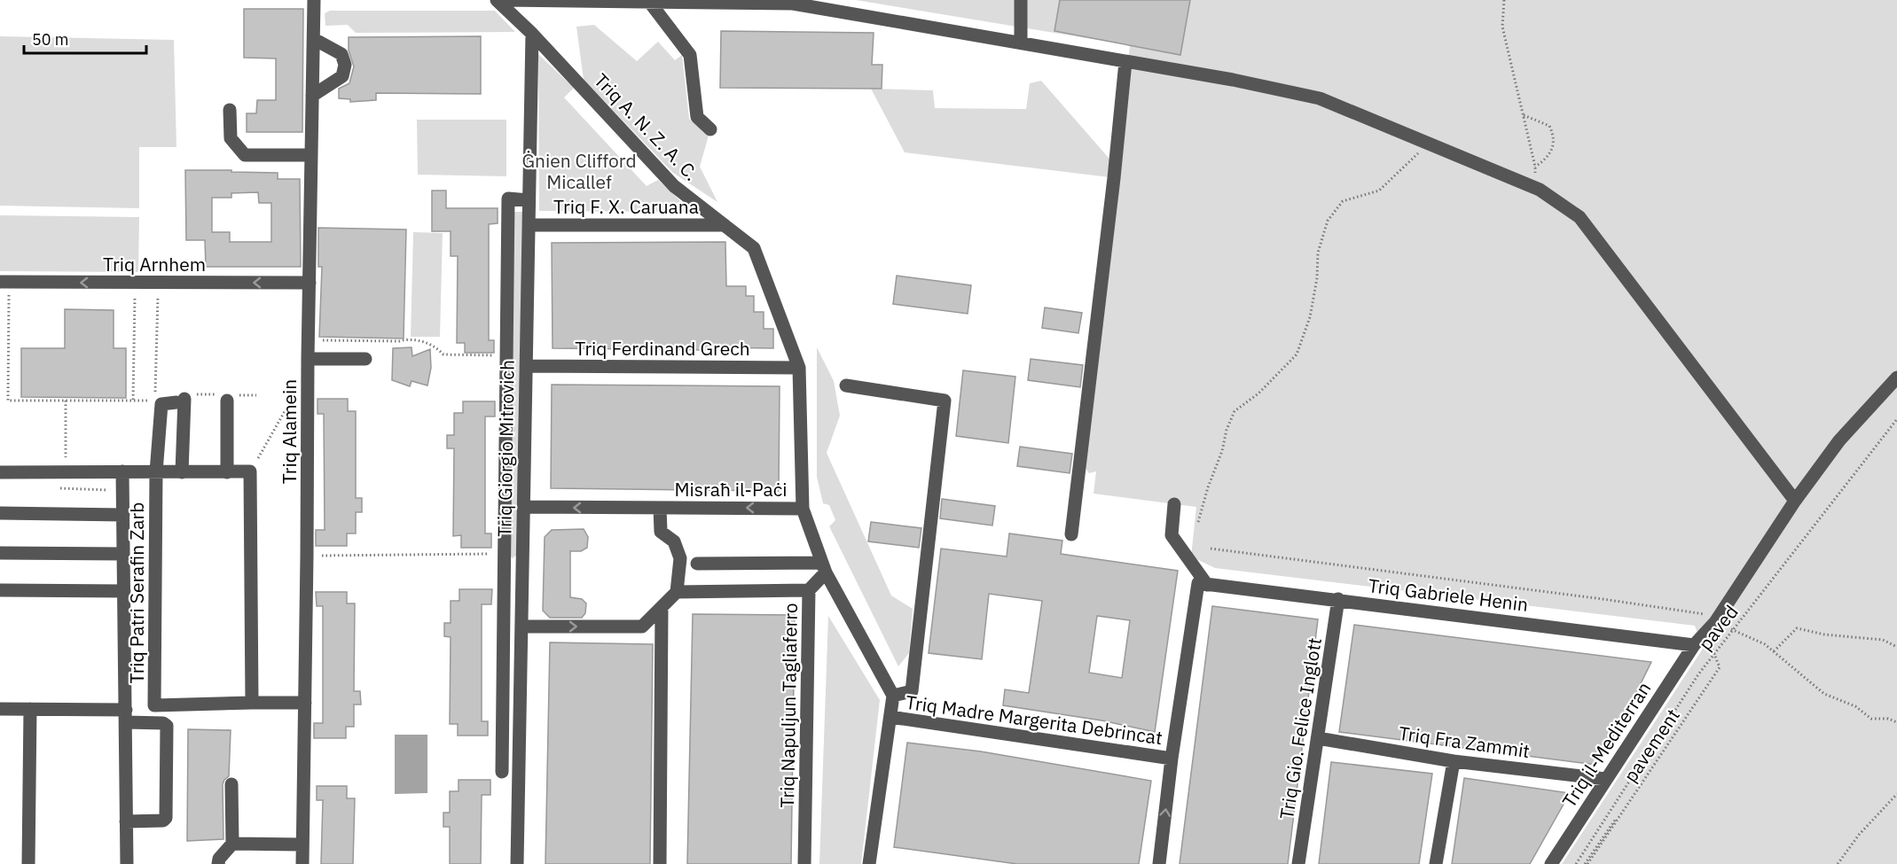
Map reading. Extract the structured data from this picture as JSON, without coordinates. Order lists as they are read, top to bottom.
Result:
{
  "streets": {
    "street": [
      "Triq A. N. Z. A. C.",
      "Triq F. X. Caruana",
      "Triq Arnhem",
      "Triq Ferdinand Grech",
      "Triq Alamein",
      "Triq Giorgio Mitrovich",
      "Misraħ il-Paċi",
      "Triq Patri Serafin Zarb",
      "Triq Gabriele Henin",
      "Triq Napuljun Tagliaferro",
      "Triq Madre Margerita Debrincat",
      "Triq Gio. Felice Inglott",
      "Triq Fra Zammit",
      "Triq il-Mediterran"
    ],
    "path": ["paved"]
  },
  "crossings": [
    ["Triq A. N. Z. A. C.", "Triq F. X. Caruana"],
    ["Triq A. N. Z. A. C.", "Triq Ferdinand Grech"],
    ["Triq A. N. Z. A. C.", "Triq Giorgio Mitrovich"],
    ["Triq F. X. Caruana", "Triq Giorgio Mitrovich"],
    ["Triq Arnhem", "Triq Alamein"],
    ["Triq Ferdinand Grech", "Triq Giorgio Mitrovich"],
    ["Triq Giorgio Mitrovich", "Misraħ il-Paċi"],
    ["Triq Gabriele Henin", "Triq Gio. Felice Inglott"],
    ["Triq Gabriele Henin", "Triq il-Mediterran"],
    ["Triq Gio. Felice Inglott", "Triq Fra Zammit"],
    ["Triq Fra Zammit", "Triq il-Mediterran"]
  ],
  "one_way": ["Triq Arnhem"],
  "parks": ["Ġnien Clifford Micallef"],
  "scale_bar": "50 m"
}
